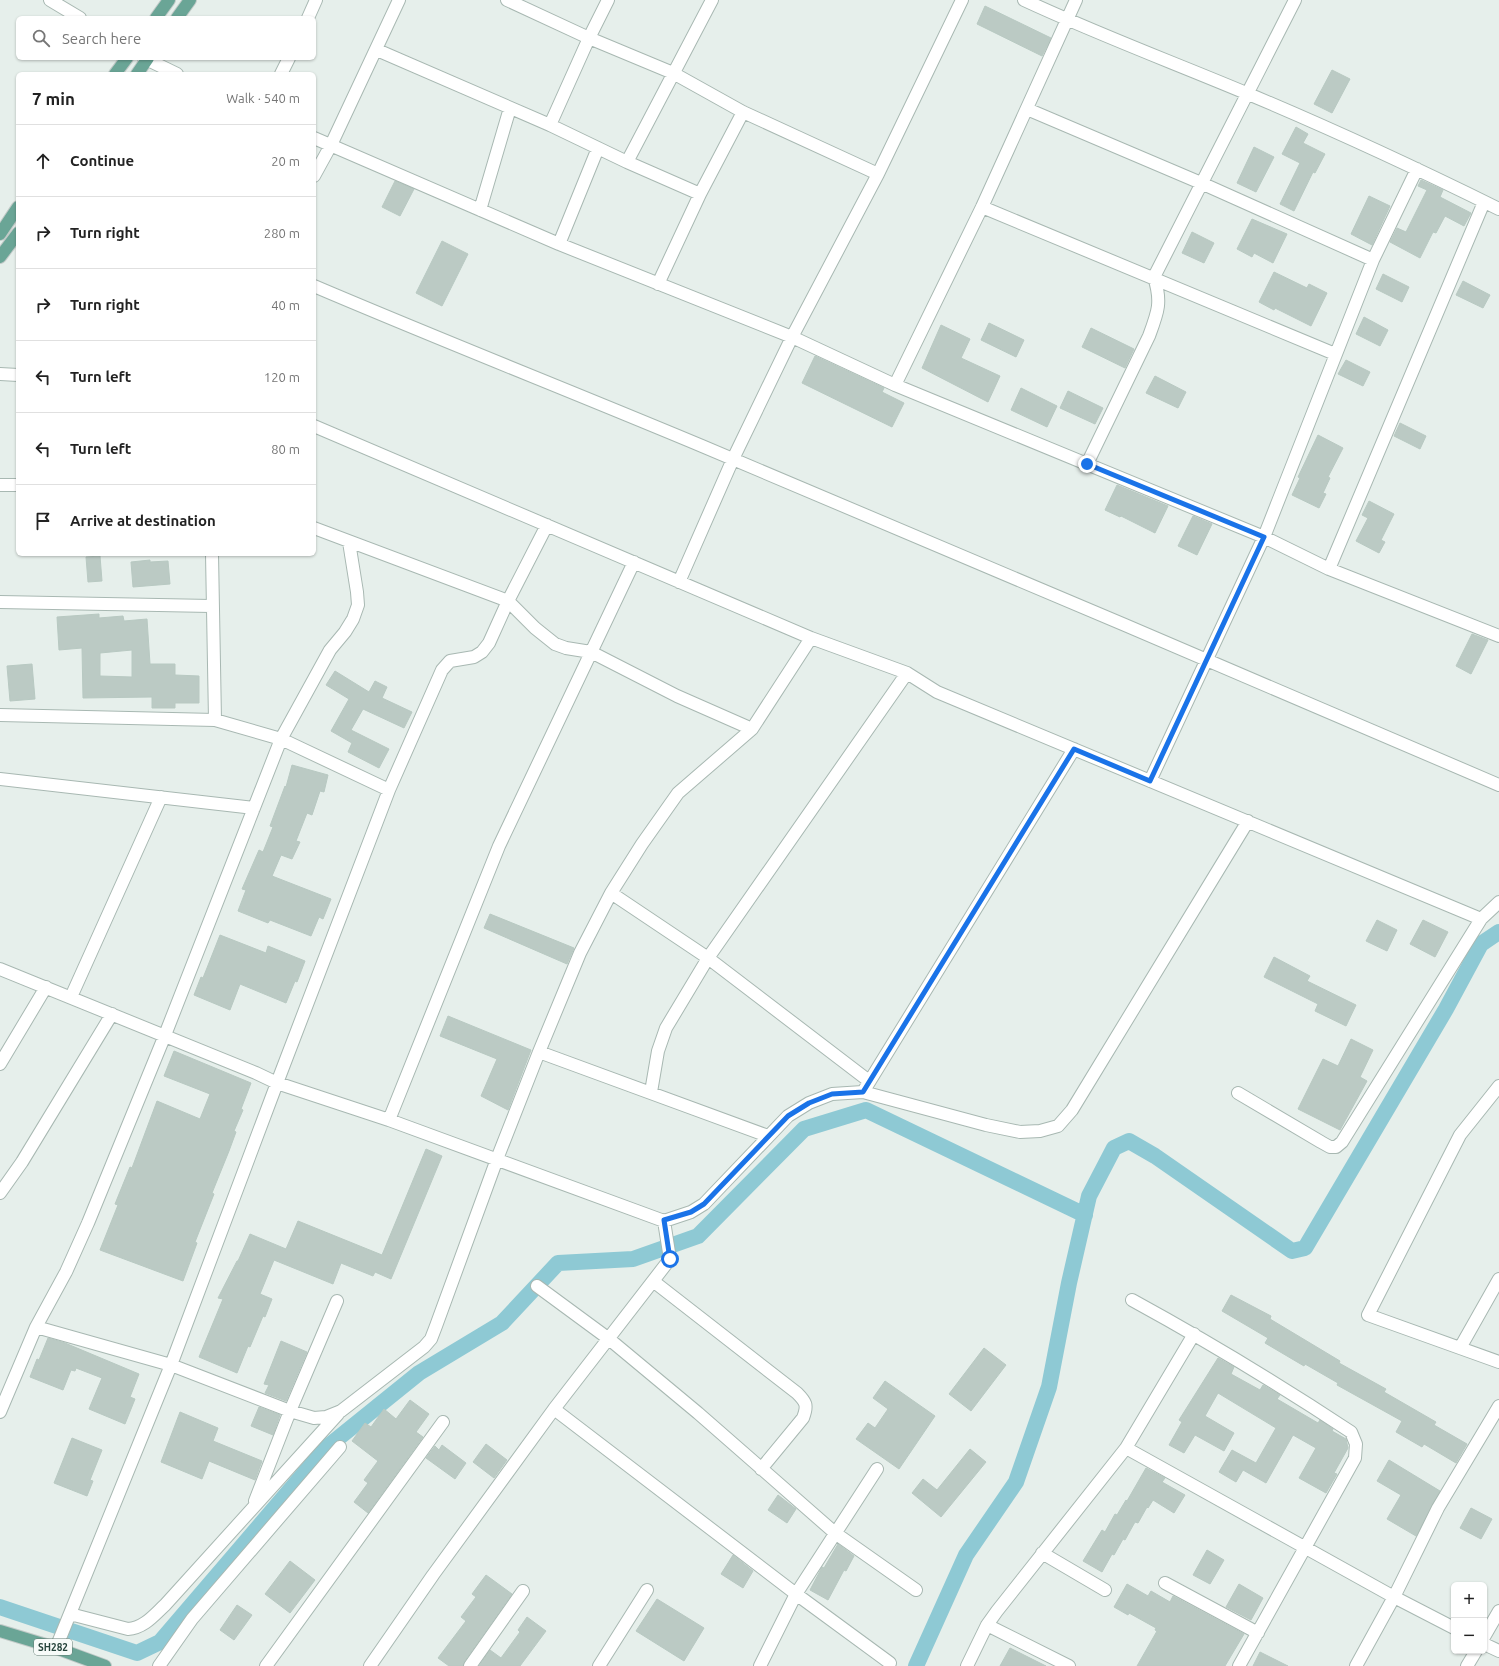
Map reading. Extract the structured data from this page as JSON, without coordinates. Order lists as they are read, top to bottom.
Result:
{
  "streets": {
    "main road": ["SH282"]
  },
  "page": {
    "search": "Search here",
    "heading": ["7 min", "Walk · 540 m"],
    "list": [
      ["Continue", "20 m"],
      ["Turn right", "280 m"],
      ["Turn right", "40 m"],
      ["Turn left", "120 m"],
      ["Turn left", "80 m"],
      "Arrive at destination"
    ],
    "map_buttons": ["+", "−"]
  }
}
